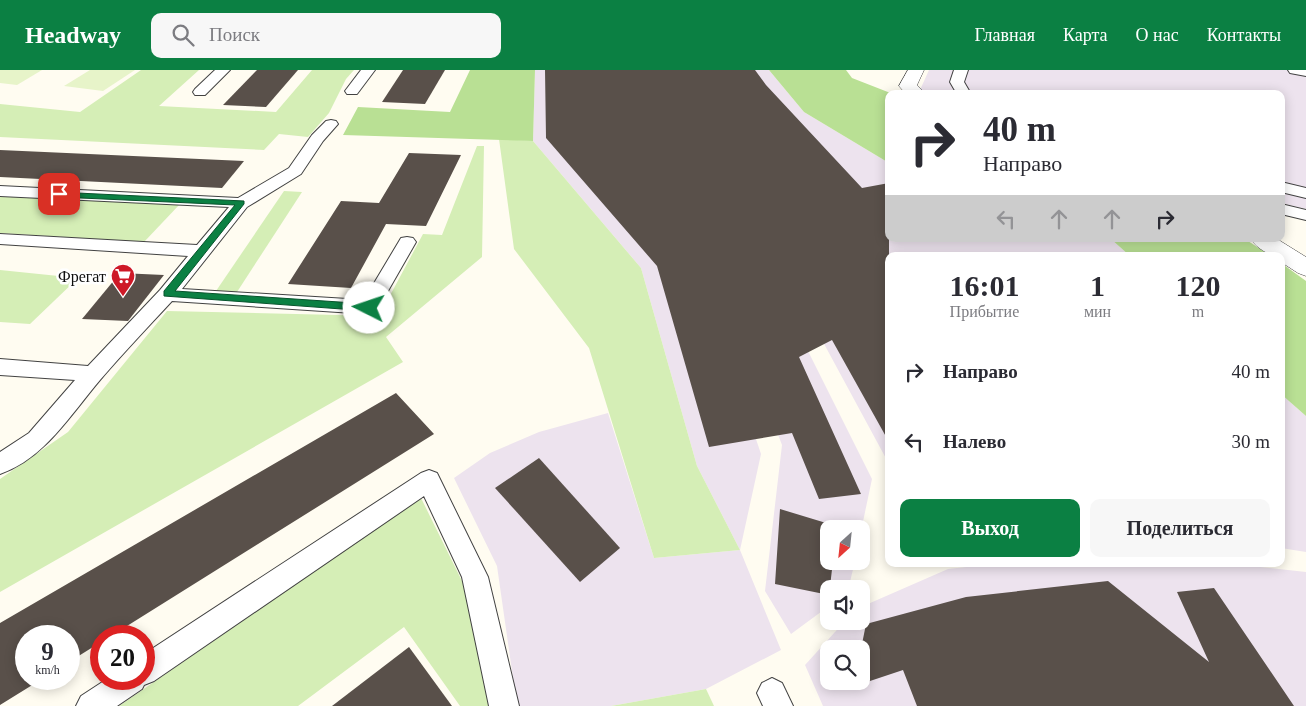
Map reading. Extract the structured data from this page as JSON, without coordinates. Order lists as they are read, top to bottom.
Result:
{
  "places": {
    "supermarket": ["Фрегат"]
  },
  "north": "bottom left",
  "page": {
    "header": "Headway",
    "search": "Поиск",
    "nav": [
      "Главная",
      "Карта",
      "О нас",
      "Контакты"
    ],
    "turn": ["40 m", "Направо"],
    "eta": [
      "16:01",
      "Прибытие",
      "1",
      "мин",
      "120",
      "m"
    ],
    "list": [
      {
        "name": "Направо",
        "value": "40 m"
      },
      {
        "name": "Налево",
        "value": "30 m"
      }
    ],
    "buttons": ["Выход", "Поделиться"],
    "speed": "9 km/h",
    "limit": "20"
  }
}
